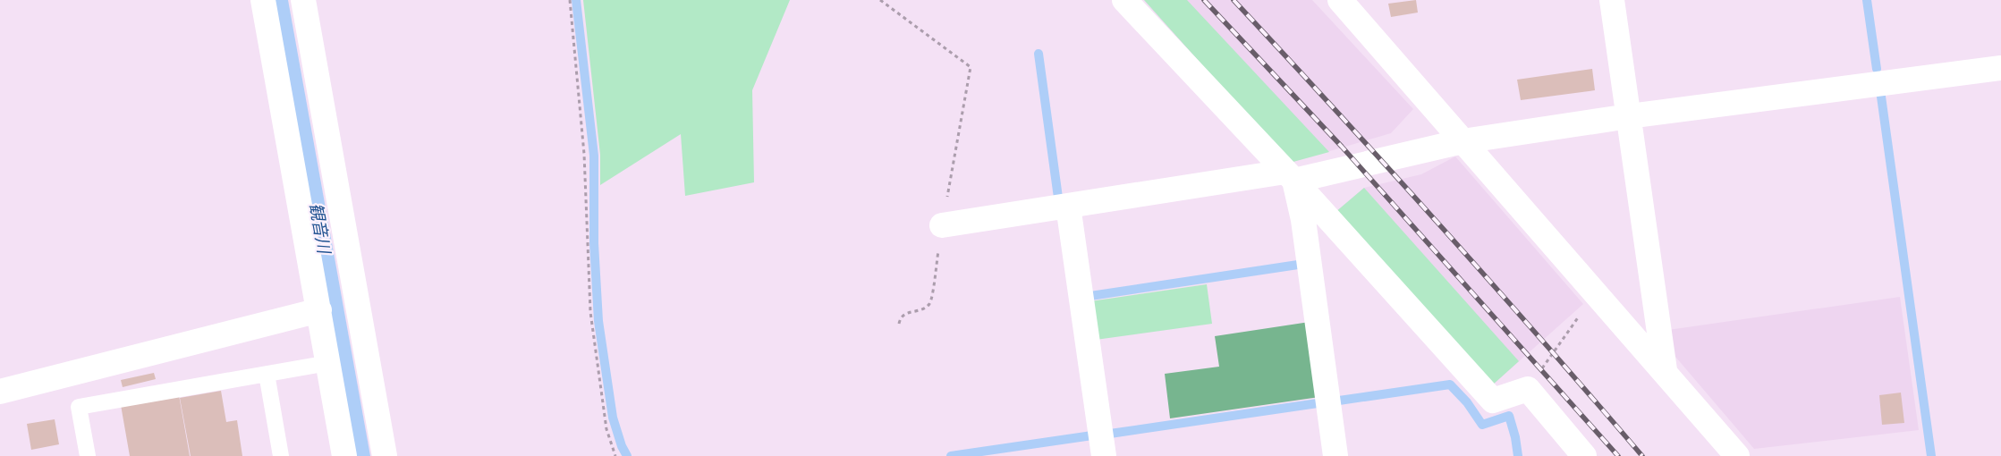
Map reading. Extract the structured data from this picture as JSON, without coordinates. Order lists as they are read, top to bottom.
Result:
{
  "water": ["観音川"]
}
